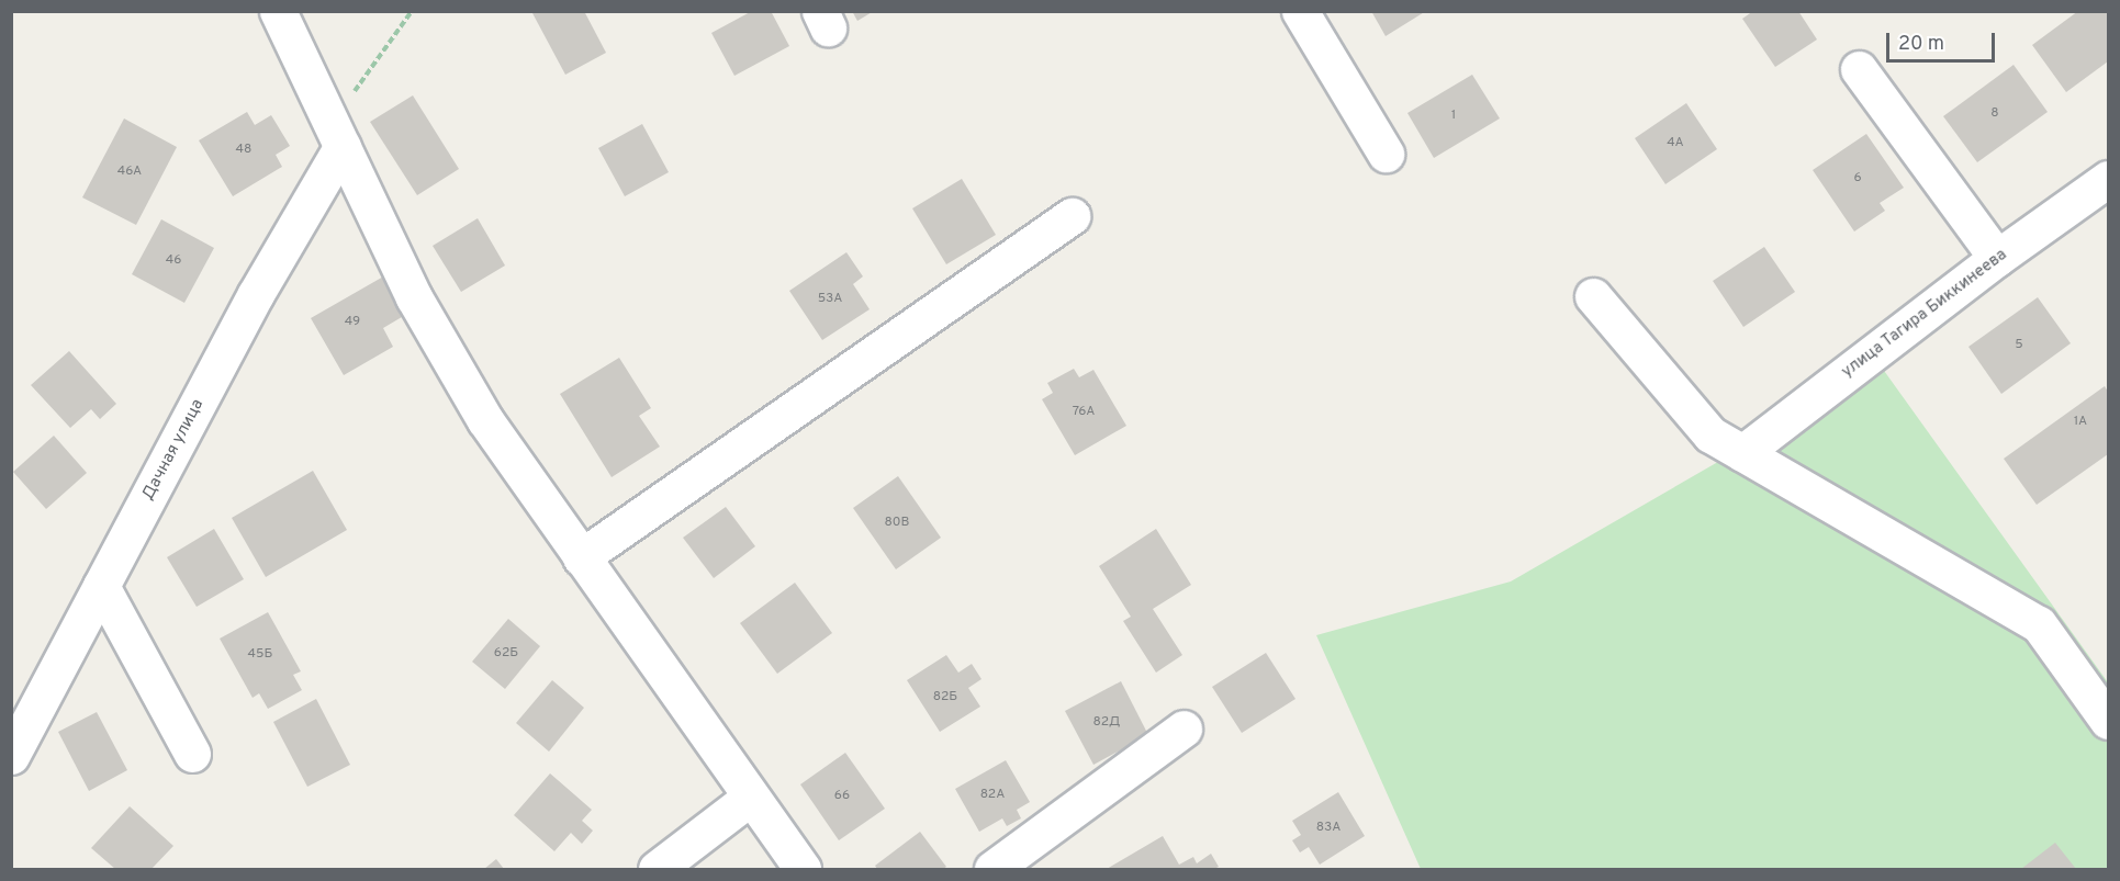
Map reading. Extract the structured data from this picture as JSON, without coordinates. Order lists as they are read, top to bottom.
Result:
{
  "streets": {
    "street": ["улица Тагира Биккинеева", "Дачная улица"]
  },
  "house_numbers": [
    "8",
    "1",
    "4А",
    "48",
    "46А",
    "6",
    "46",
    "53А",
    "49",
    "5",
    "76А",
    "1А",
    "80В",
    "62Б",
    "45Б",
    "82Б",
    "82Д",
    "82А",
    "66",
    "83А"
  ],
  "scale_bar": "20 m"
}
